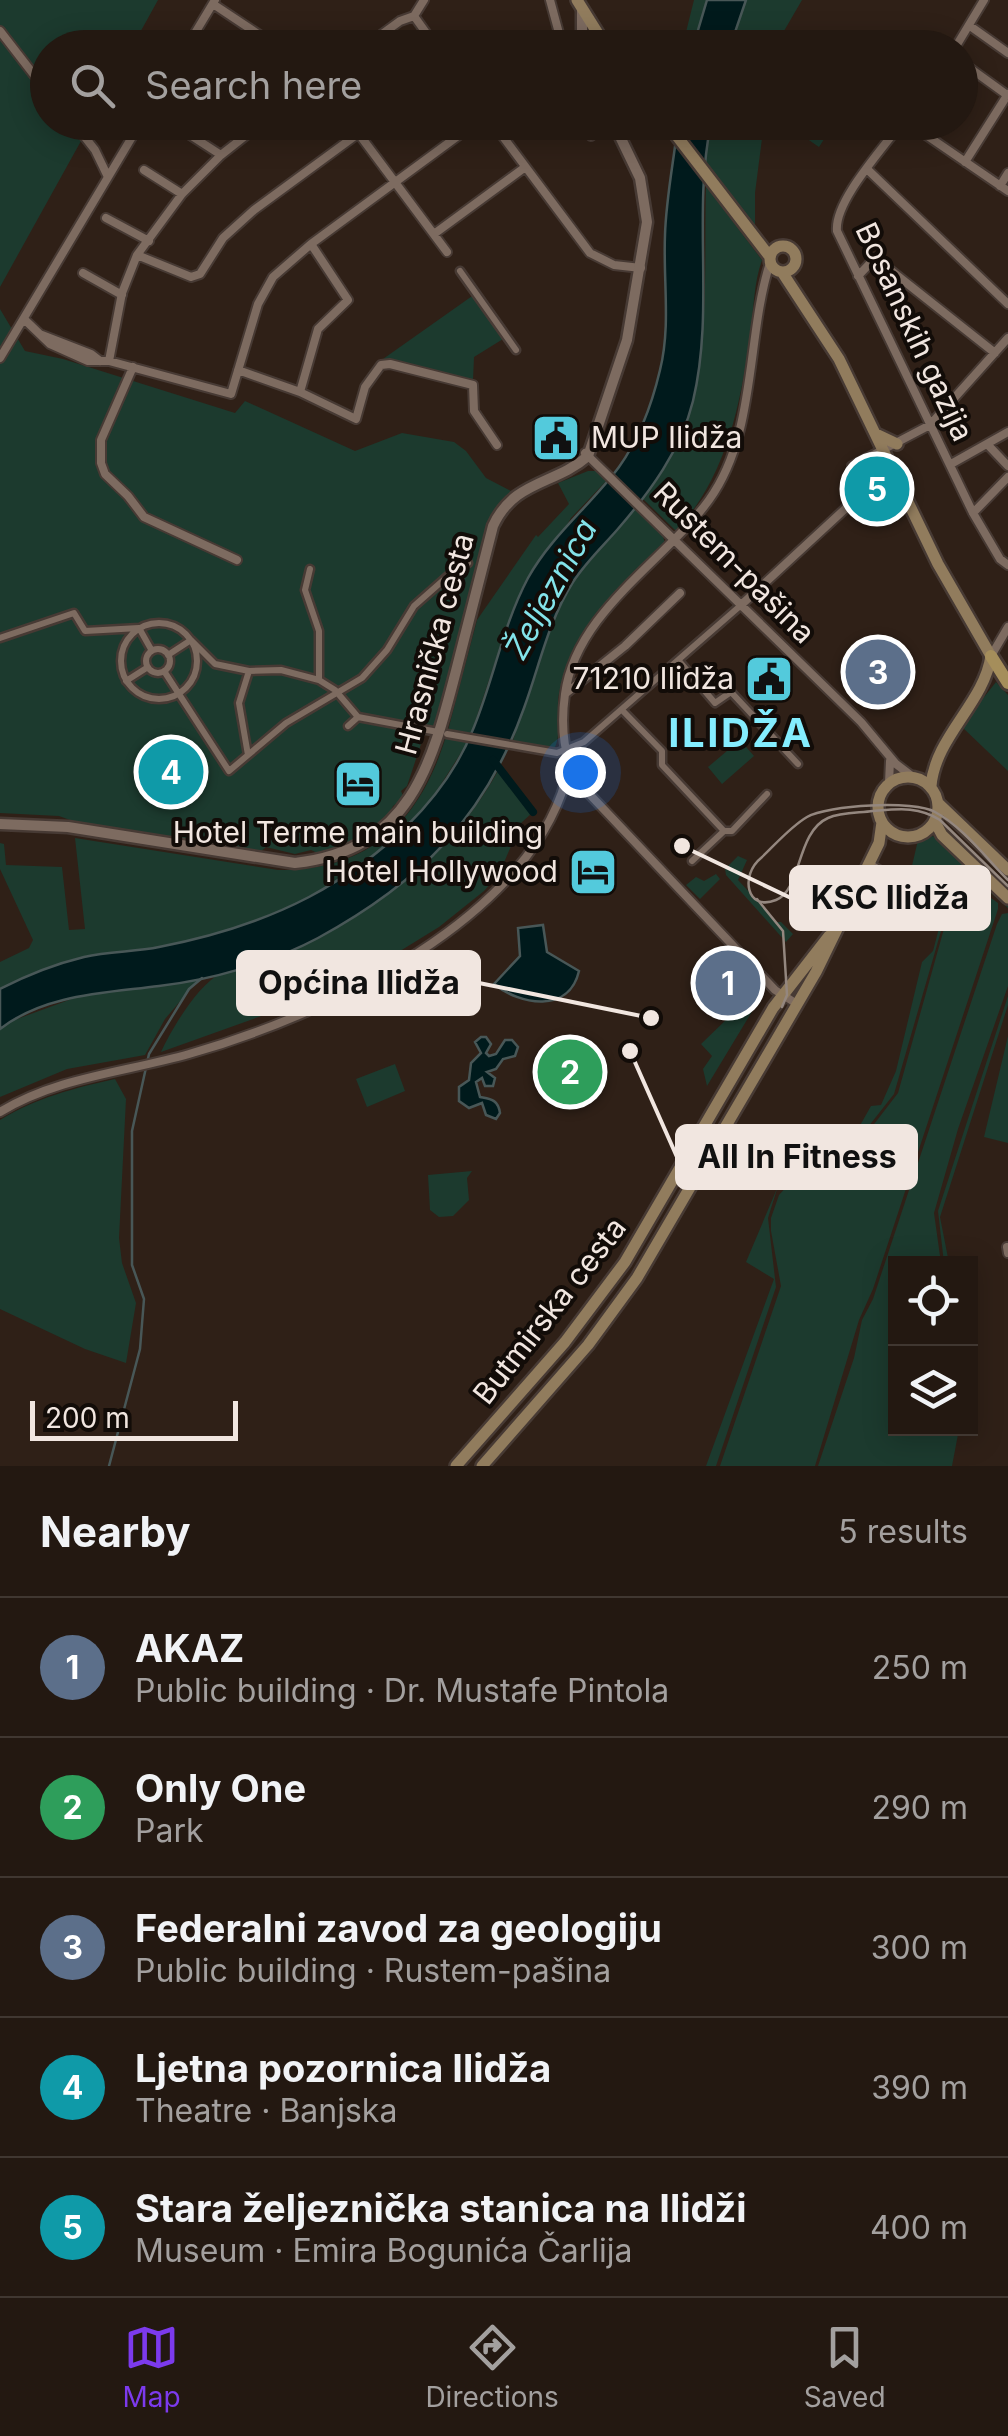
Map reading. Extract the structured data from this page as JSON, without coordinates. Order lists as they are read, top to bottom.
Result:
{
  "streets": {
    "main road": ["Butmirska cesta"],
    "street": ["Bosanskih gazija", "Rustem-pašina", "Hrasnička cesta"]
  },
  "crossings": [
    ["Rustem-pašina", "Hrasnička cesta"],
    ["Rustem-pašina", "Butmirska cesta"]
  ],
  "districts": ["ILIDŽA"],
  "water": ["Željeznica"],
  "places": {
    "public building": ["MUP Ilidža", "71210 Ilidža"],
    "hotel": ["Hotel Terme main building", "Hotel Hollywood"],
    "other": ["KSC Ilidža", "Općina Ilidža", "All In Fitness"]
  },
  "scale_bar": "200 m",
  "page": {
    "search": "Search here",
    "pins": [
      "5",
      "3",
      "4",
      "1",
      "2"
    ],
    "scale": "200 m",
    "heading": ["Nearby", "5 results"],
    "list": [
      {
        "mark": "1",
        "name": "AKAZ",
        "note": "Public building · Dr. Mustafe Pintola",
        "value": "250 m"
      },
      {
        "mark": "2",
        "name": "Only One",
        "note": "Park",
        "value": "290 m"
      },
      {
        "mark": "3",
        "name": "Federalni zavod za geologiju",
        "note": "Public building · Rustem-pašina",
        "value": "300 m"
      },
      {
        "mark": "4",
        "name": "Ljetna pozornica Ilidža",
        "note": "Theatre · Banjska",
        "value": "390 m"
      },
      {
        "mark": "5",
        "name": "Stara željeznička stanica na Ilidži",
        "note": "Museum · Emira Bogunića Čarlija",
        "value": "400 m"
      }
    ],
    "nav": ["Map", "Directions", "Saved"]
  }
}
